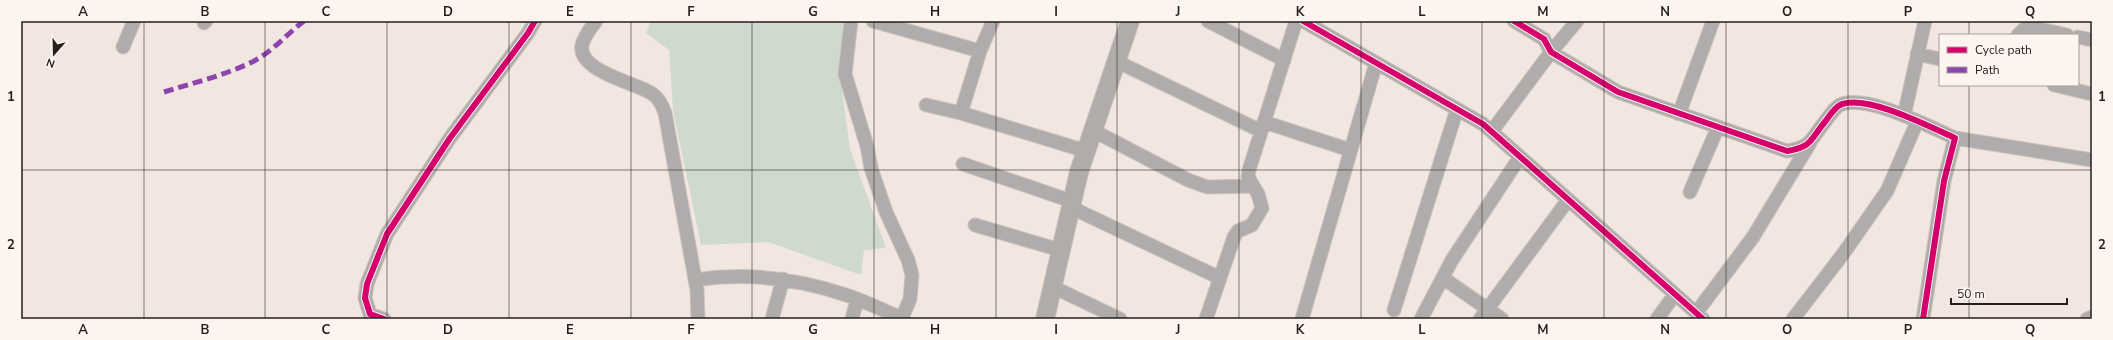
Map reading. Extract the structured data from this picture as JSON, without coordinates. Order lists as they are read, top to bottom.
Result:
{
  "legend": ["Cycle path", "Path"],
  "scale_bar": "50 m",
  "north": "bottom",
  "grid": {
    "columns": [
      "A",
      "B",
      "C",
      "D",
      "E",
      "F",
      "G",
      "H",
      "I",
      "J",
      "K",
      "L",
      "M",
      "N",
      "O",
      "P",
      "Q"
    ],
    "rows": ["1", "2"]
  }
}
